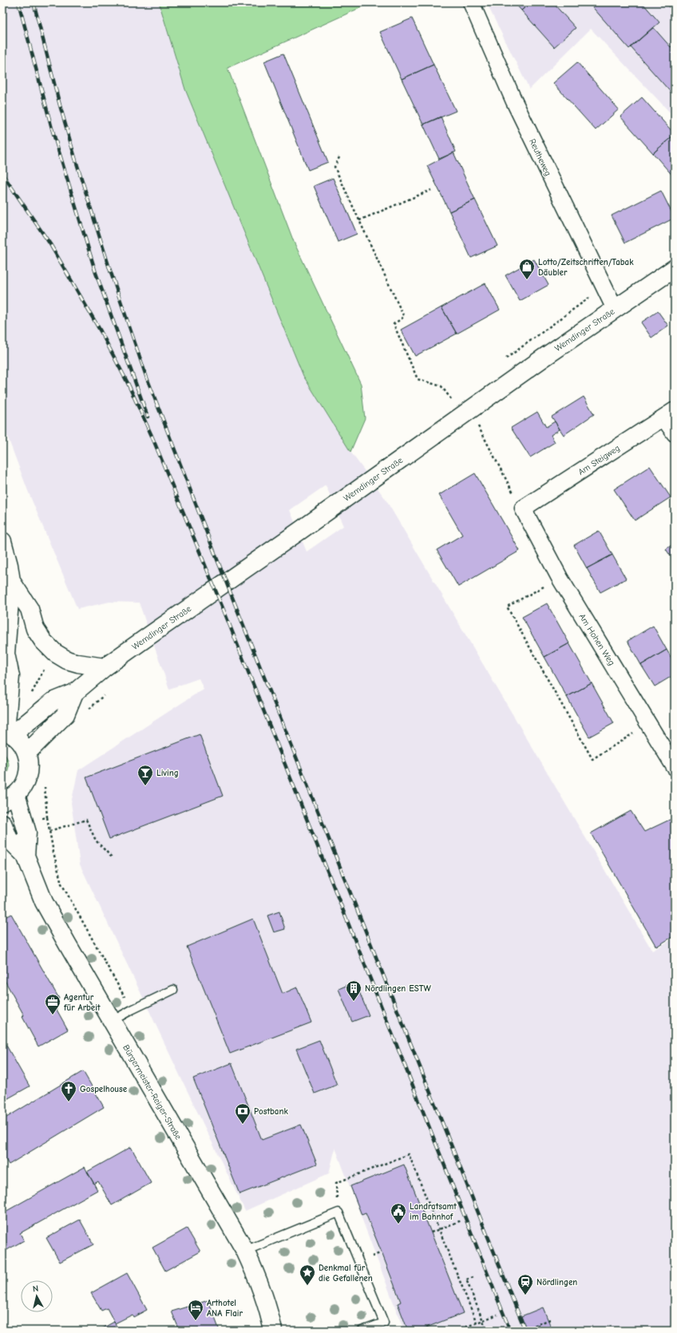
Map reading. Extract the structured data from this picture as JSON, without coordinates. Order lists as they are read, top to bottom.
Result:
{
  "streets": {
    "main road": ["Wemdinger Straße", "Bürgermeister-Reiger-Straße"],
    "street": ["Reutheweg", "Am Steigweg", "Am Hohen Weg"]
  },
  "crossings": [
    ["Reutheweg", "Wemdinger Straße"],
    ["Am Steigweg", "Am Hohen Weg"]
  ],
  "places": {
    "shop": ["Lotto/Zeitschriften/Tabak Däubler"],
    "bar": ["Living"],
    "building": ["Nördlingen ESTW"],
    "office": ["Agentur für Arbeit"],
    "church": ["Gospelhouse"],
    "bank": ["Postbank"],
    "public building": ["Landratsamt im Bahnhof"],
    "place": ["Denkmal für die Gefallenen"],
    "station": ["Nördlingen"],
    "hotel": ["Arthotel ANA Flair"]
  },
  "north": "top"
}
